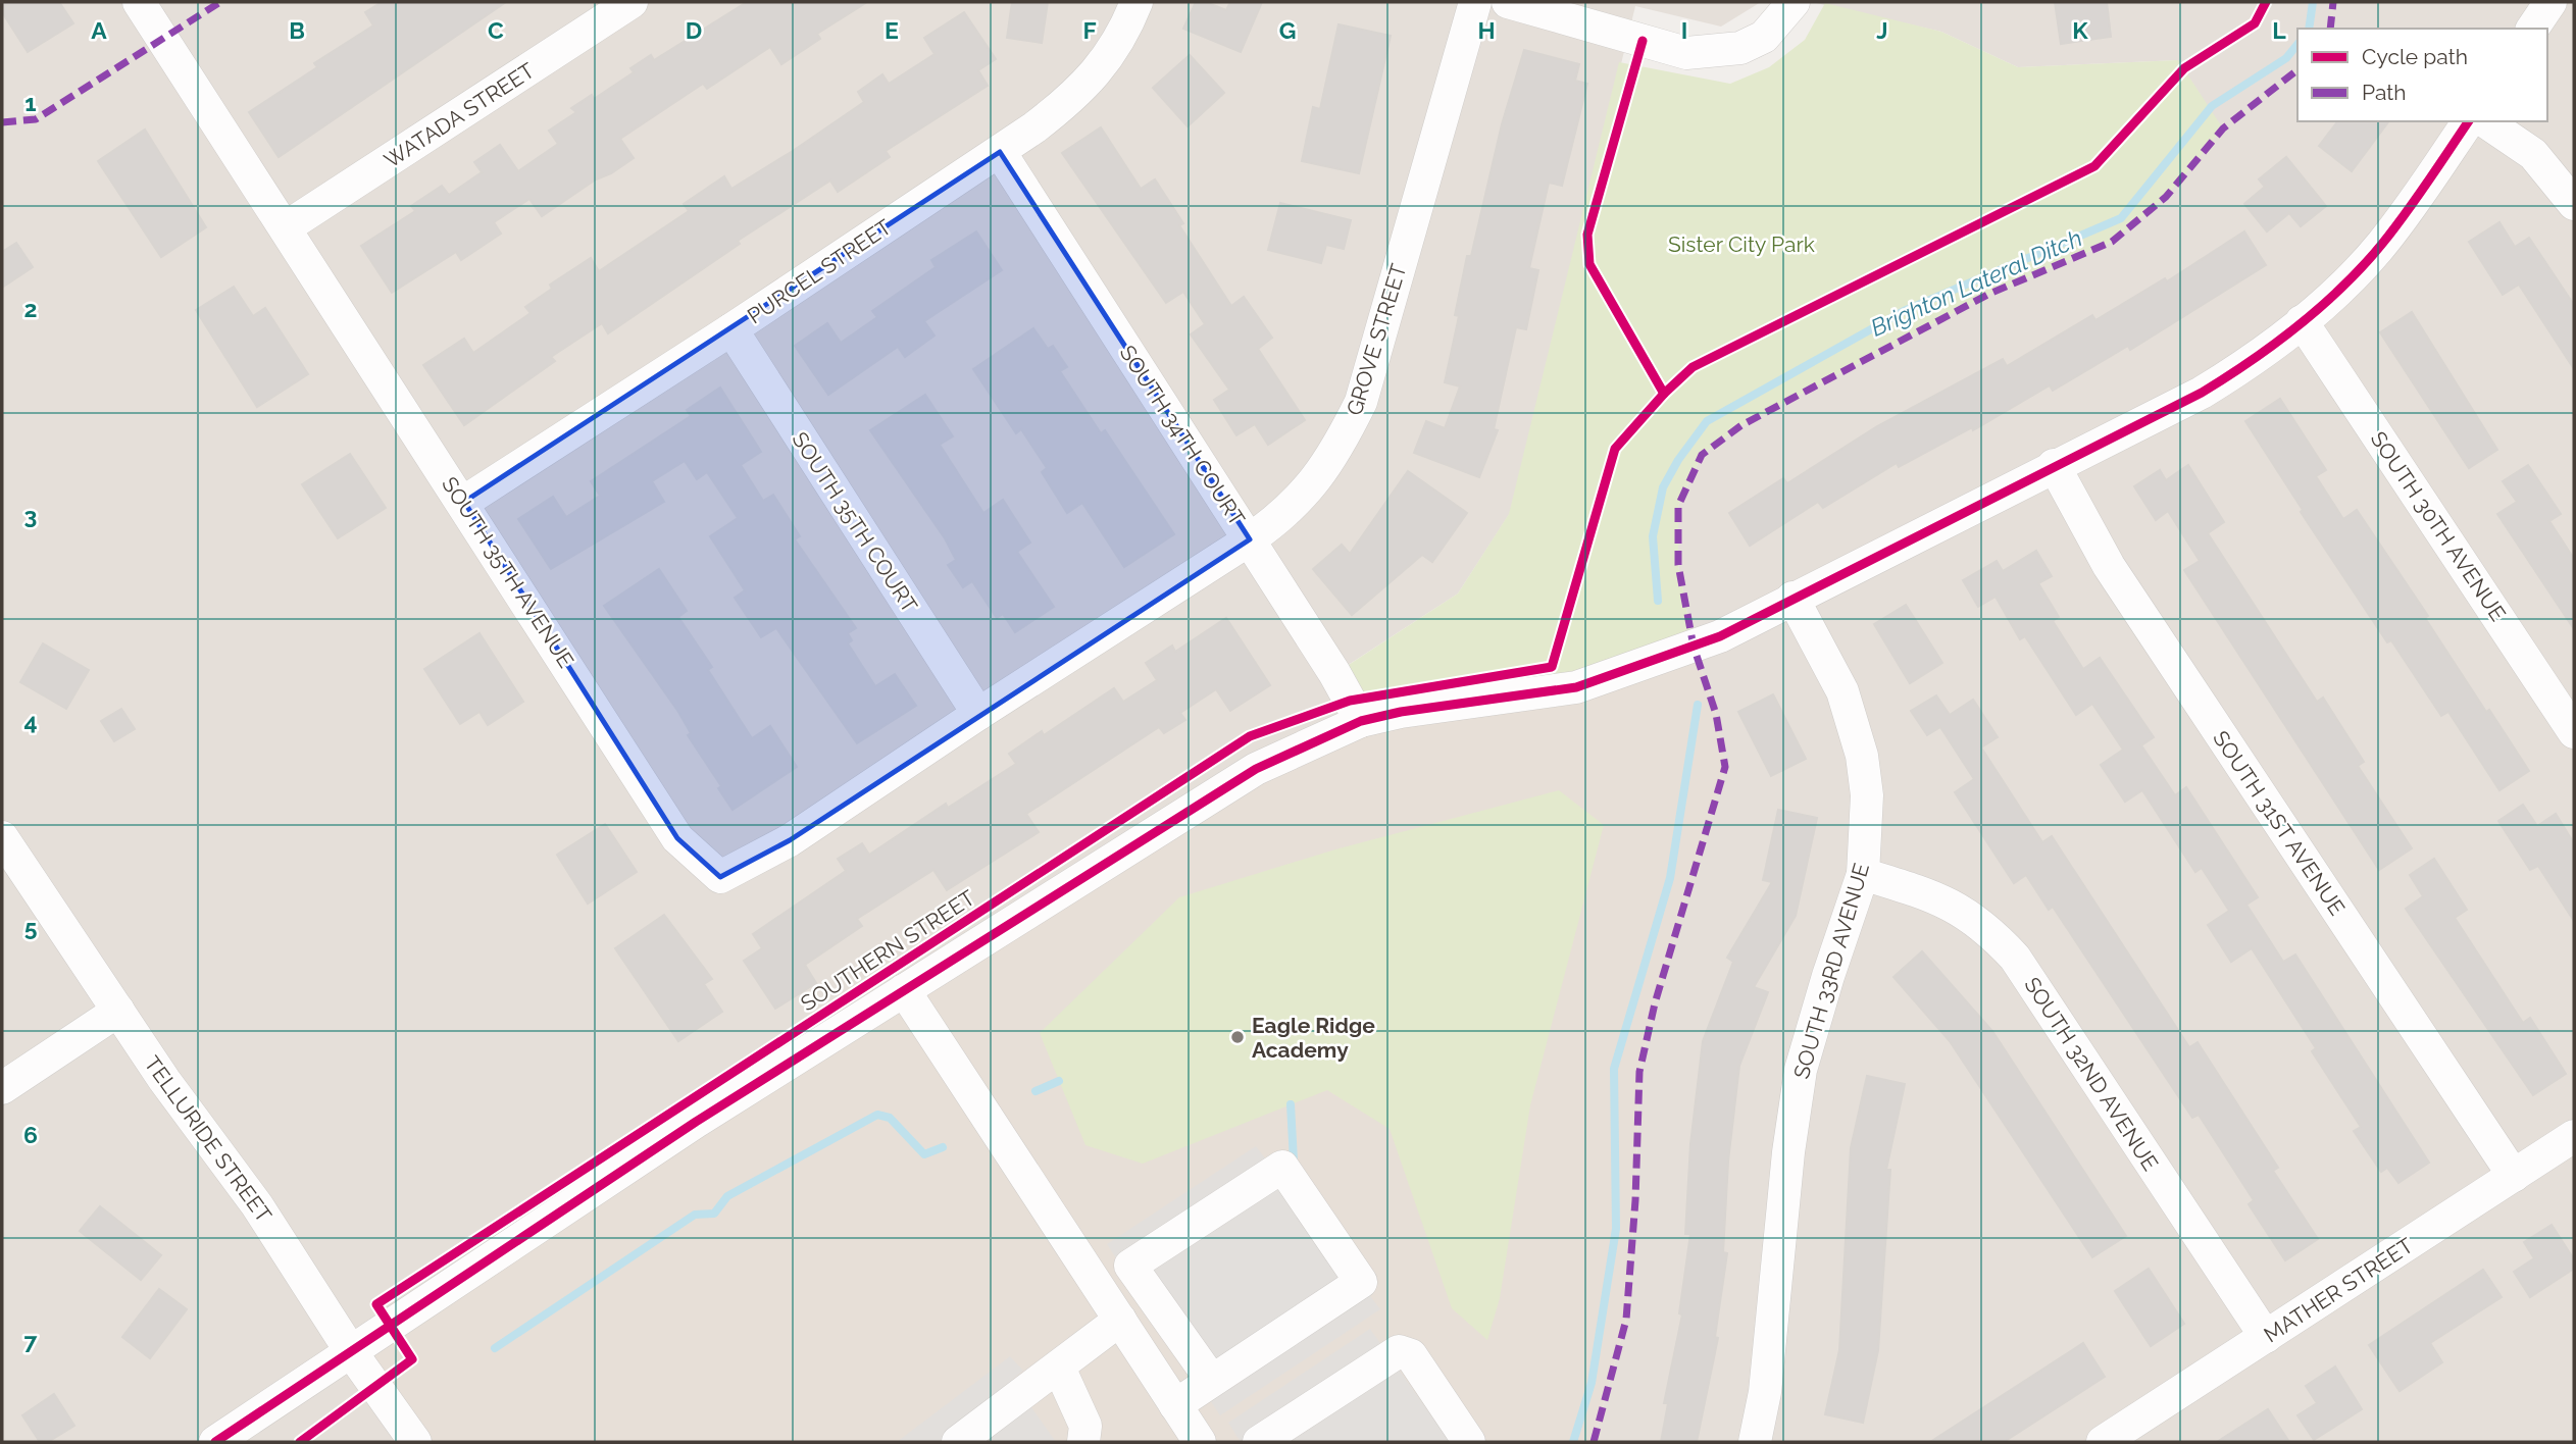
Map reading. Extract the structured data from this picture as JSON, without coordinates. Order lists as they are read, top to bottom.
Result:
{
  "streets": {
    "street": [
      "WATADA STREET",
      "PURCEL STREET",
      "GROVE STREET",
      "SOUTH 34TH COURT",
      "SOUTH 35TH COURT",
      "SOUTH 30TH AVENUE",
      "SOUTH 35TH AVENUE",
      "SOUTH 31ST AVENUE",
      "SOUTH 33RD AVENUE",
      "SOUTH 32ND AVENUE",
      "TELLURIDE STREET",
      "MATHER STREET"
    ],
    "cycle path": ["SOUTHERN STREET"]
  },
  "crossings": [
    ["WATADA STREET", "SOUTH 35TH AVENUE"],
    ["PURCEL STREET", "SOUTH 34TH COURT"],
    ["PURCEL STREET", "SOUTH 35TH COURT"],
    ["PURCEL STREET", "SOUTH 35TH AVENUE"],
    ["GROVE STREET", "SOUTH 34TH COURT"],
    ["GROVE STREET", "SOUTH 35TH COURT"],
    ["GROVE STREET", "SOUTH 35TH AVENUE"],
    ["SOUTH 35TH COURT", "SOUTH 35TH AVENUE"],
    ["SOUTH 31ST AVENUE", "MATHER STREET"],
    ["SOUTH 33RD AVENUE", "SOUTH 32ND AVENUE"],
    ["SOUTH 32ND AVENUE", "MATHER STREET"]
  ],
  "water": ["Brighton Lateral Ditch"],
  "parks": ["Sister City Park"],
  "places": ["Eagle Ridge Academy"],
  "legend": ["Cycle path", "Path"],
  "grid": {
    "columns": [
      "A",
      "B",
      "C",
      "D",
      "E",
      "F",
      "G",
      "H",
      "I",
      "J",
      "K",
      "L"
    ],
    "rows": [
      "1",
      "2",
      "3",
      "4",
      "5",
      "6",
      "7"
    ]
  }
}
